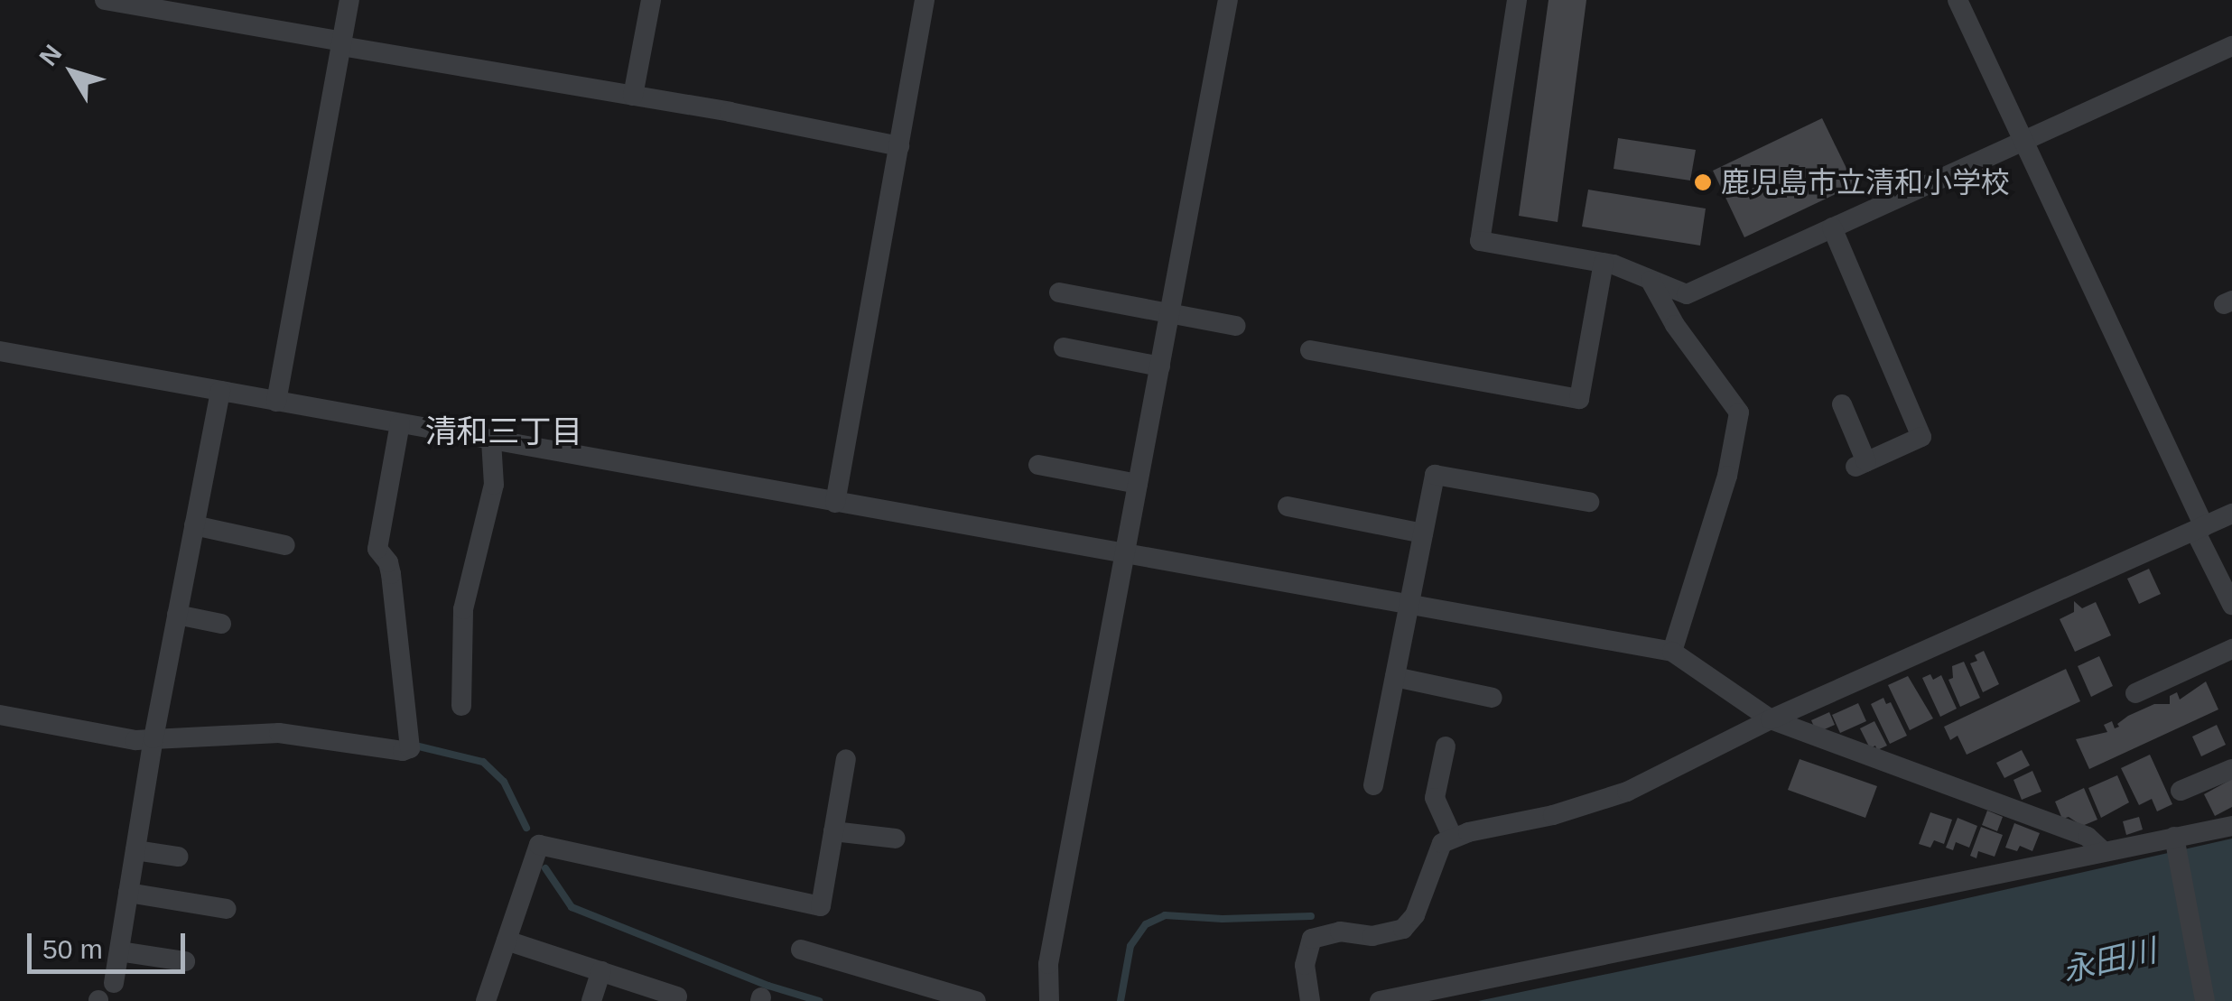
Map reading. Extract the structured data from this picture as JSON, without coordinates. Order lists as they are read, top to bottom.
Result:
{
  "districts": ["清和三丁目"],
  "water": ["永田川"],
  "places": ["鹿児島市立清和小学校"],
  "scale_bar": "50 m",
  "north": "top left"
}
